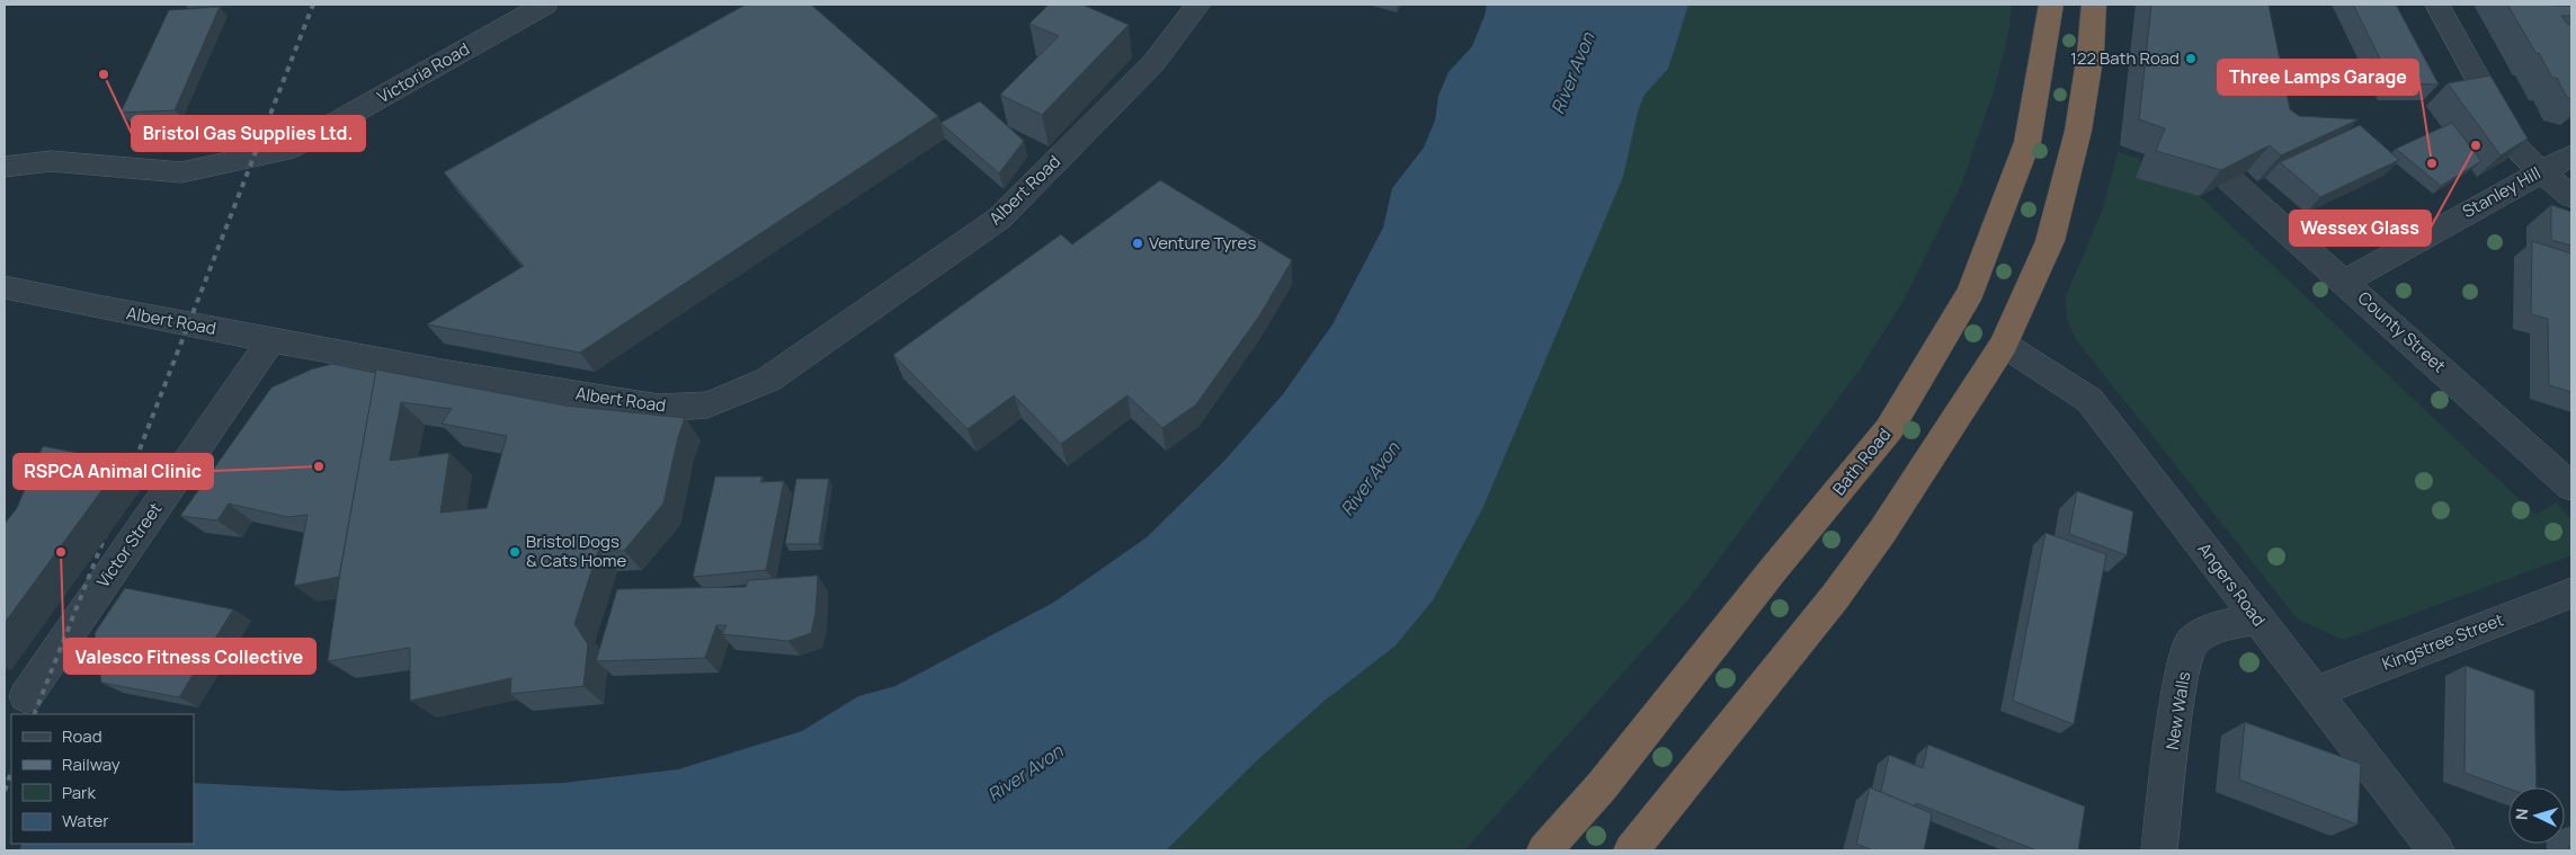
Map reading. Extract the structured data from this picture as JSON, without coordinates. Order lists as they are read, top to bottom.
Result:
{
  "streets": {
    "highway": ["Bath Road"],
    "street": [
      "Victoria Road",
      "Albert Road",
      "Stanley Hill",
      "County Street",
      "Victor Street",
      "Angers Road",
      "Kingstree Street",
      "New Walls"
    ]
  },
  "crossings": [
    ["Albert Road", "Victor Street"],
    ["Stanley Hill", "County Street"],
    ["Angers Road", "Kingstree Street"],
    ["Angers Road", "New Walls"]
  ],
  "water": ["River Avon"],
  "places": [
    "122 Bath Road",
    "Bristol Gas Supplies Ltd.",
    "Wessex Glass",
    "Three Lamps Garage",
    "Venture Tyres",
    "RSPCA Animal Clinic",
    "Valesco Fitness Collective",
    "Bristol Dogs & Cats Home"
  ],
  "legend": [
    "Road",
    "Railway",
    "Park",
    "Water"
  ],
  "north": "left"
}
